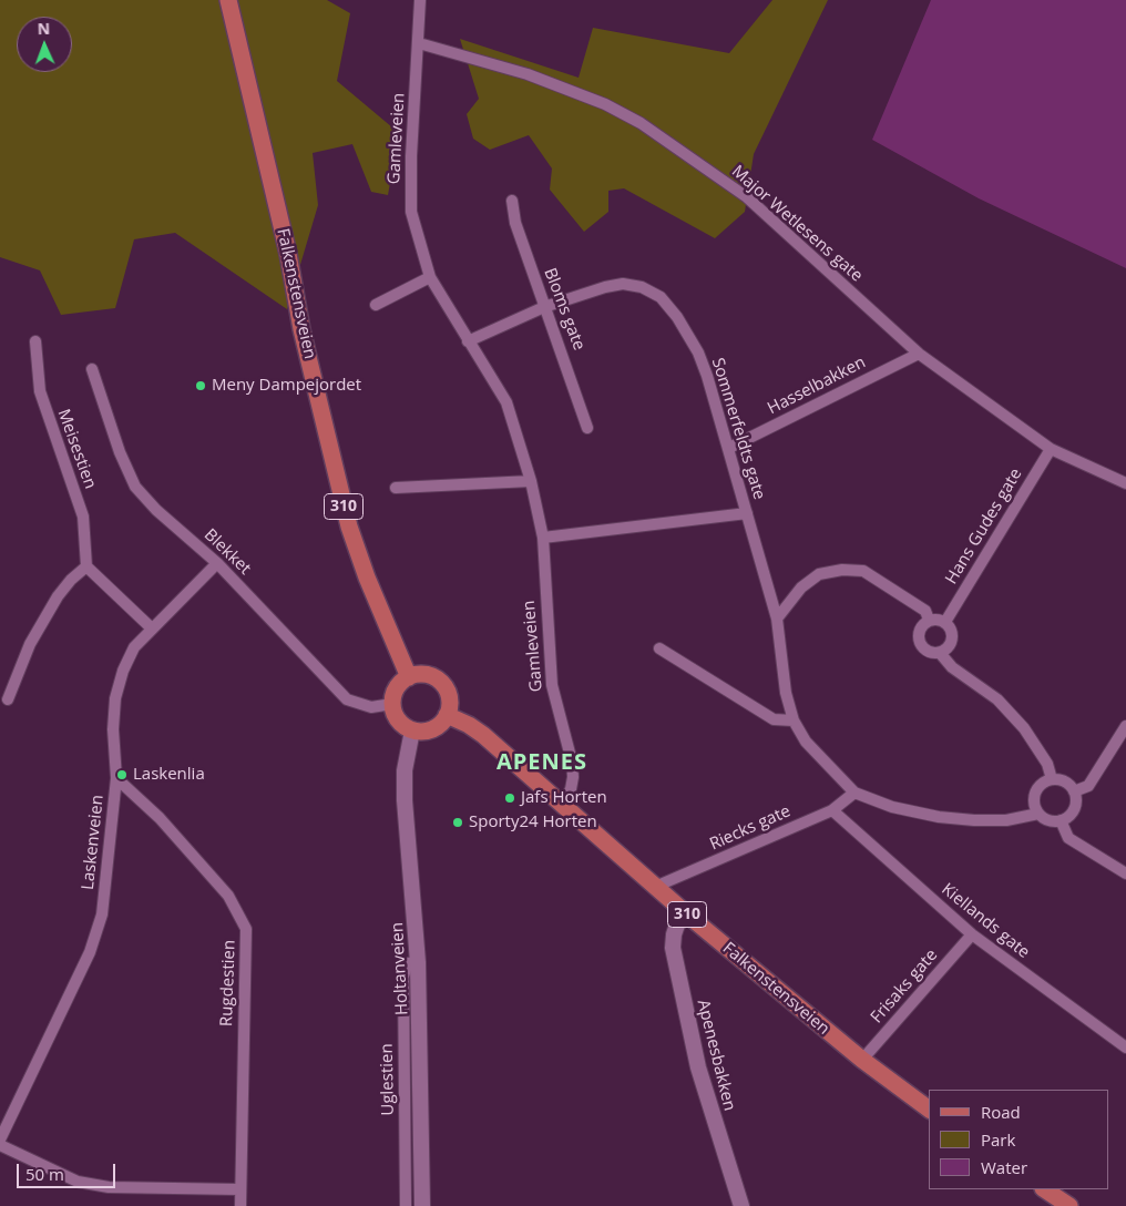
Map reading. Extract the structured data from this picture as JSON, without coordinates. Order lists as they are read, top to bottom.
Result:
{
  "streets": {
    "main road": [
      "Falkenstensveien",
      "310",
      "Holtanveien",
      "Apenesbakken"
    ],
    "street": [
      "Gamleveien",
      "Major Wetlesens gate",
      "Bloms gate",
      "Hasselbakken",
      "Sommerfeldts gate",
      "Meisestien",
      "Hans Gudes gate",
      "Blekket",
      "Riecks gate",
      "Laskenveien",
      "Kiellands gate",
      "Rugdestien",
      "Frisaks gate",
      "Uglestien"
    ]
  },
  "crossings": [
    ["Gamleveien", "Major Wetlesens gate"],
    ["Gamleveien", "Falkenstensveien"],
    ["Gamleveien", "Sommerfeldts gate"],
    ["Major Wetlesens gate", "Hasselbakken"],
    ["Major Wetlesens gate", "Hans Gudes gate"],
    ["Falkenstensveien", "Blekket"],
    ["Falkenstensveien", "Riecks gate"],
    ["Falkenstensveien", "Holtanveien"],
    ["Falkenstensveien", "Frisaks gate"],
    ["Falkenstensveien", "Apenesbakken"],
    ["Bloms gate", "Sommerfeldts gate"],
    ["Hasselbakken", "Sommerfeldts gate"],
    ["Sommerfeldts gate", "Riecks gate"],
    ["Blekket", "Laskenveien"],
    ["Blekket", "Holtanveien"],
    ["Riecks gate", "Kiellands gate"],
    ["Laskenveien", "Rugdestien"],
    ["Kiellands gate", "Frisaks gate"],
    ["Holtanveien", "Uglestien"]
  ],
  "districts": ["APENES"],
  "places": [
    "Meny Dampejordet",
    "Laskenlia",
    "Jafs Horten",
    "Sporty24 Horten"
  ],
  "legend": ["Road", "Park", "Water"],
  "scale_bar": "50 m",
  "north": "top"
}
